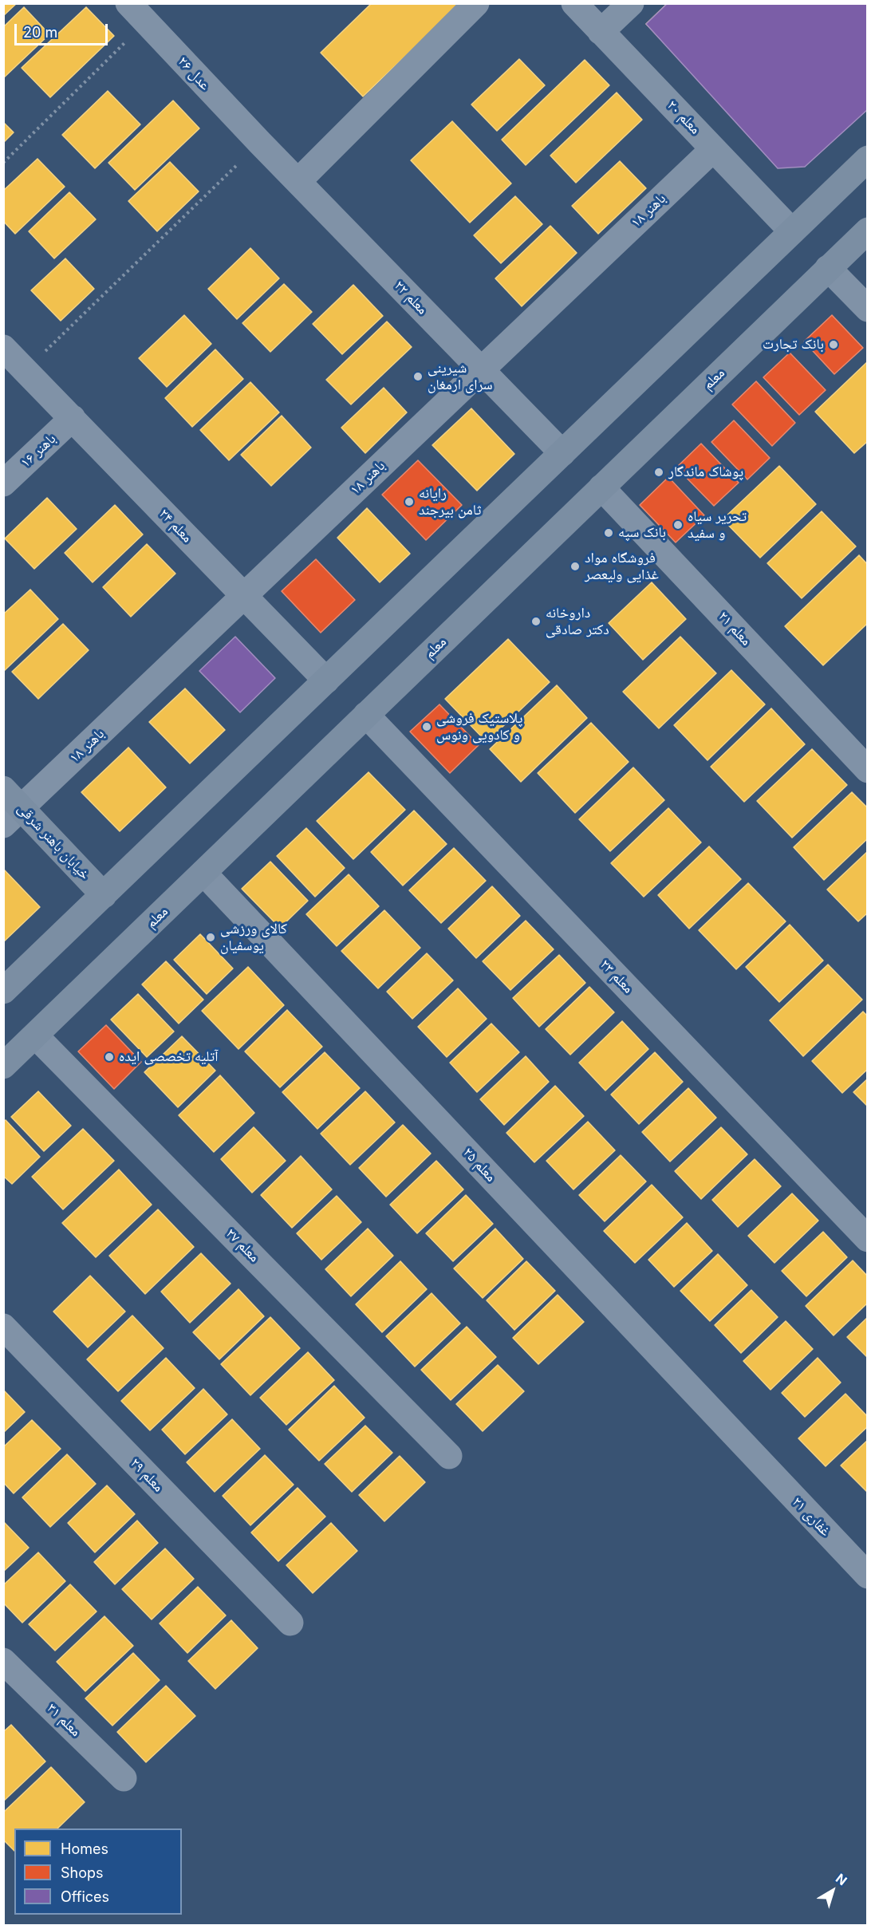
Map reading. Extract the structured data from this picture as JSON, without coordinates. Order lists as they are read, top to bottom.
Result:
{
  "streets": {
    "main road": ["معلم", "خیابان باهنر شرقی"],
    "street": [
      "عدل ۲۶",
      "معلم ۲۰",
      "باهنر ۱۸",
      "معلم ۲۲",
      "باهنر ۱۶",
      "معلم ۲۴",
      "معلم ۲۱",
      "معلم ۲۳",
      "معلم ۲۵",
      "معلم ۲۷",
      "معلم ۲۹",
      "غفاری ۲۱",
      "معلم ۳۱"
    ]
  },
  "crossings": [
    ["عدل ۲۶", "معلم ۲۲"],
    ["معلم ۲۰", "باهنر ۱۸"],
    ["باهنر ۱۸", "معلم ۲۲"],
    ["باهنر ۱۸", "معلم ۲۴"],
    ["باهنر ۱۸", "خیابان باهنر شرقی"],
    ["معلم", "معلم ۲۱"],
    ["معلم", "معلم ۲۳"],
    ["معلم", "معلم ۲۵"],
    ["معلم", "معلم ۲۷"],
    ["باهنر ۱۶", "معلم ۲۴"],
    ["معلم ۲۵", "غفاری ۲۱"]
  ],
  "places": [
    "بانک تجارت",
    "شیرینی سرای ارمغان",
    "پوشاک ماندگار",
    "رایانه ثامن بیرجند",
    "تحریر سیاه و سفید",
    "بانک سپه",
    "فروشگاه مواد غذایی ولیعصر",
    "داروخانه دکتر صادقی",
    "پلاستیک فروشی و کادویی ونوس",
    "کالای ورزشی یوسفیان",
    "آتلیه تخصصی ایده"
  ],
  "legend": ["Homes", "Shops", "Offices"],
  "scale_bar": "20 m",
  "north": "top right"
}
